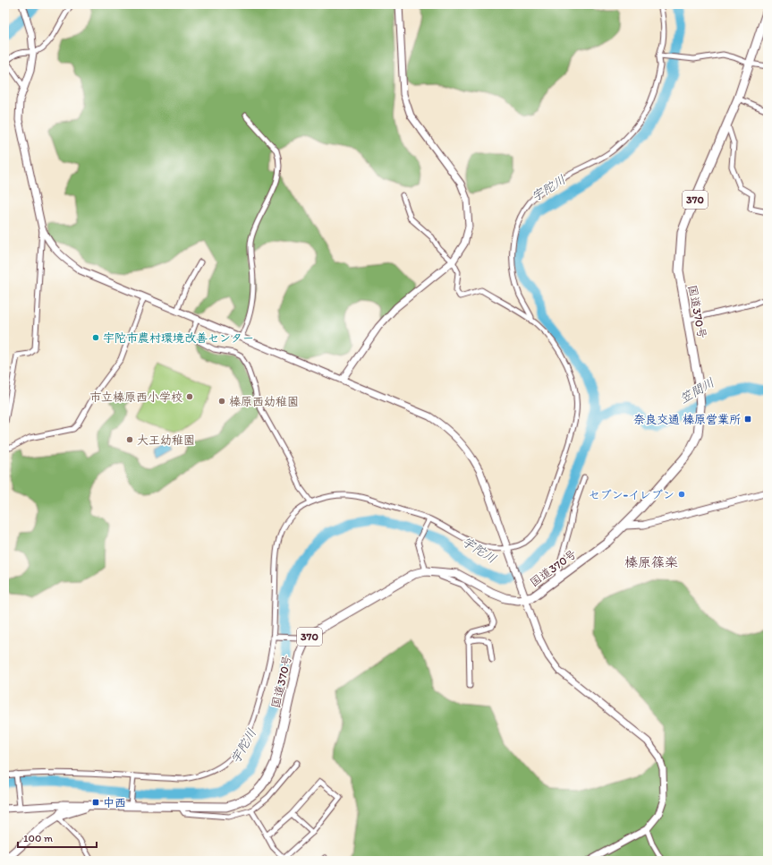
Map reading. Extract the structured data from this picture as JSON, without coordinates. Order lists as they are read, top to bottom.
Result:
{
  "streets": {
    "highway": ["370", "国道370号"]
  },
  "districts": ["榛原篠楽"],
  "water": ["宇陀川", "笠間川"],
  "places": {
    "other": [
      "宇陀市農村環境改善センター",
      "市立榛原西小学校",
      "榛原西幼稚園",
      "大王幼稚園",
      "セブン-イレブン"
    ],
    "transit": ["奈良交通 榛原営業所", "中西"]
  },
  "scale_bar": "100 m"
}
